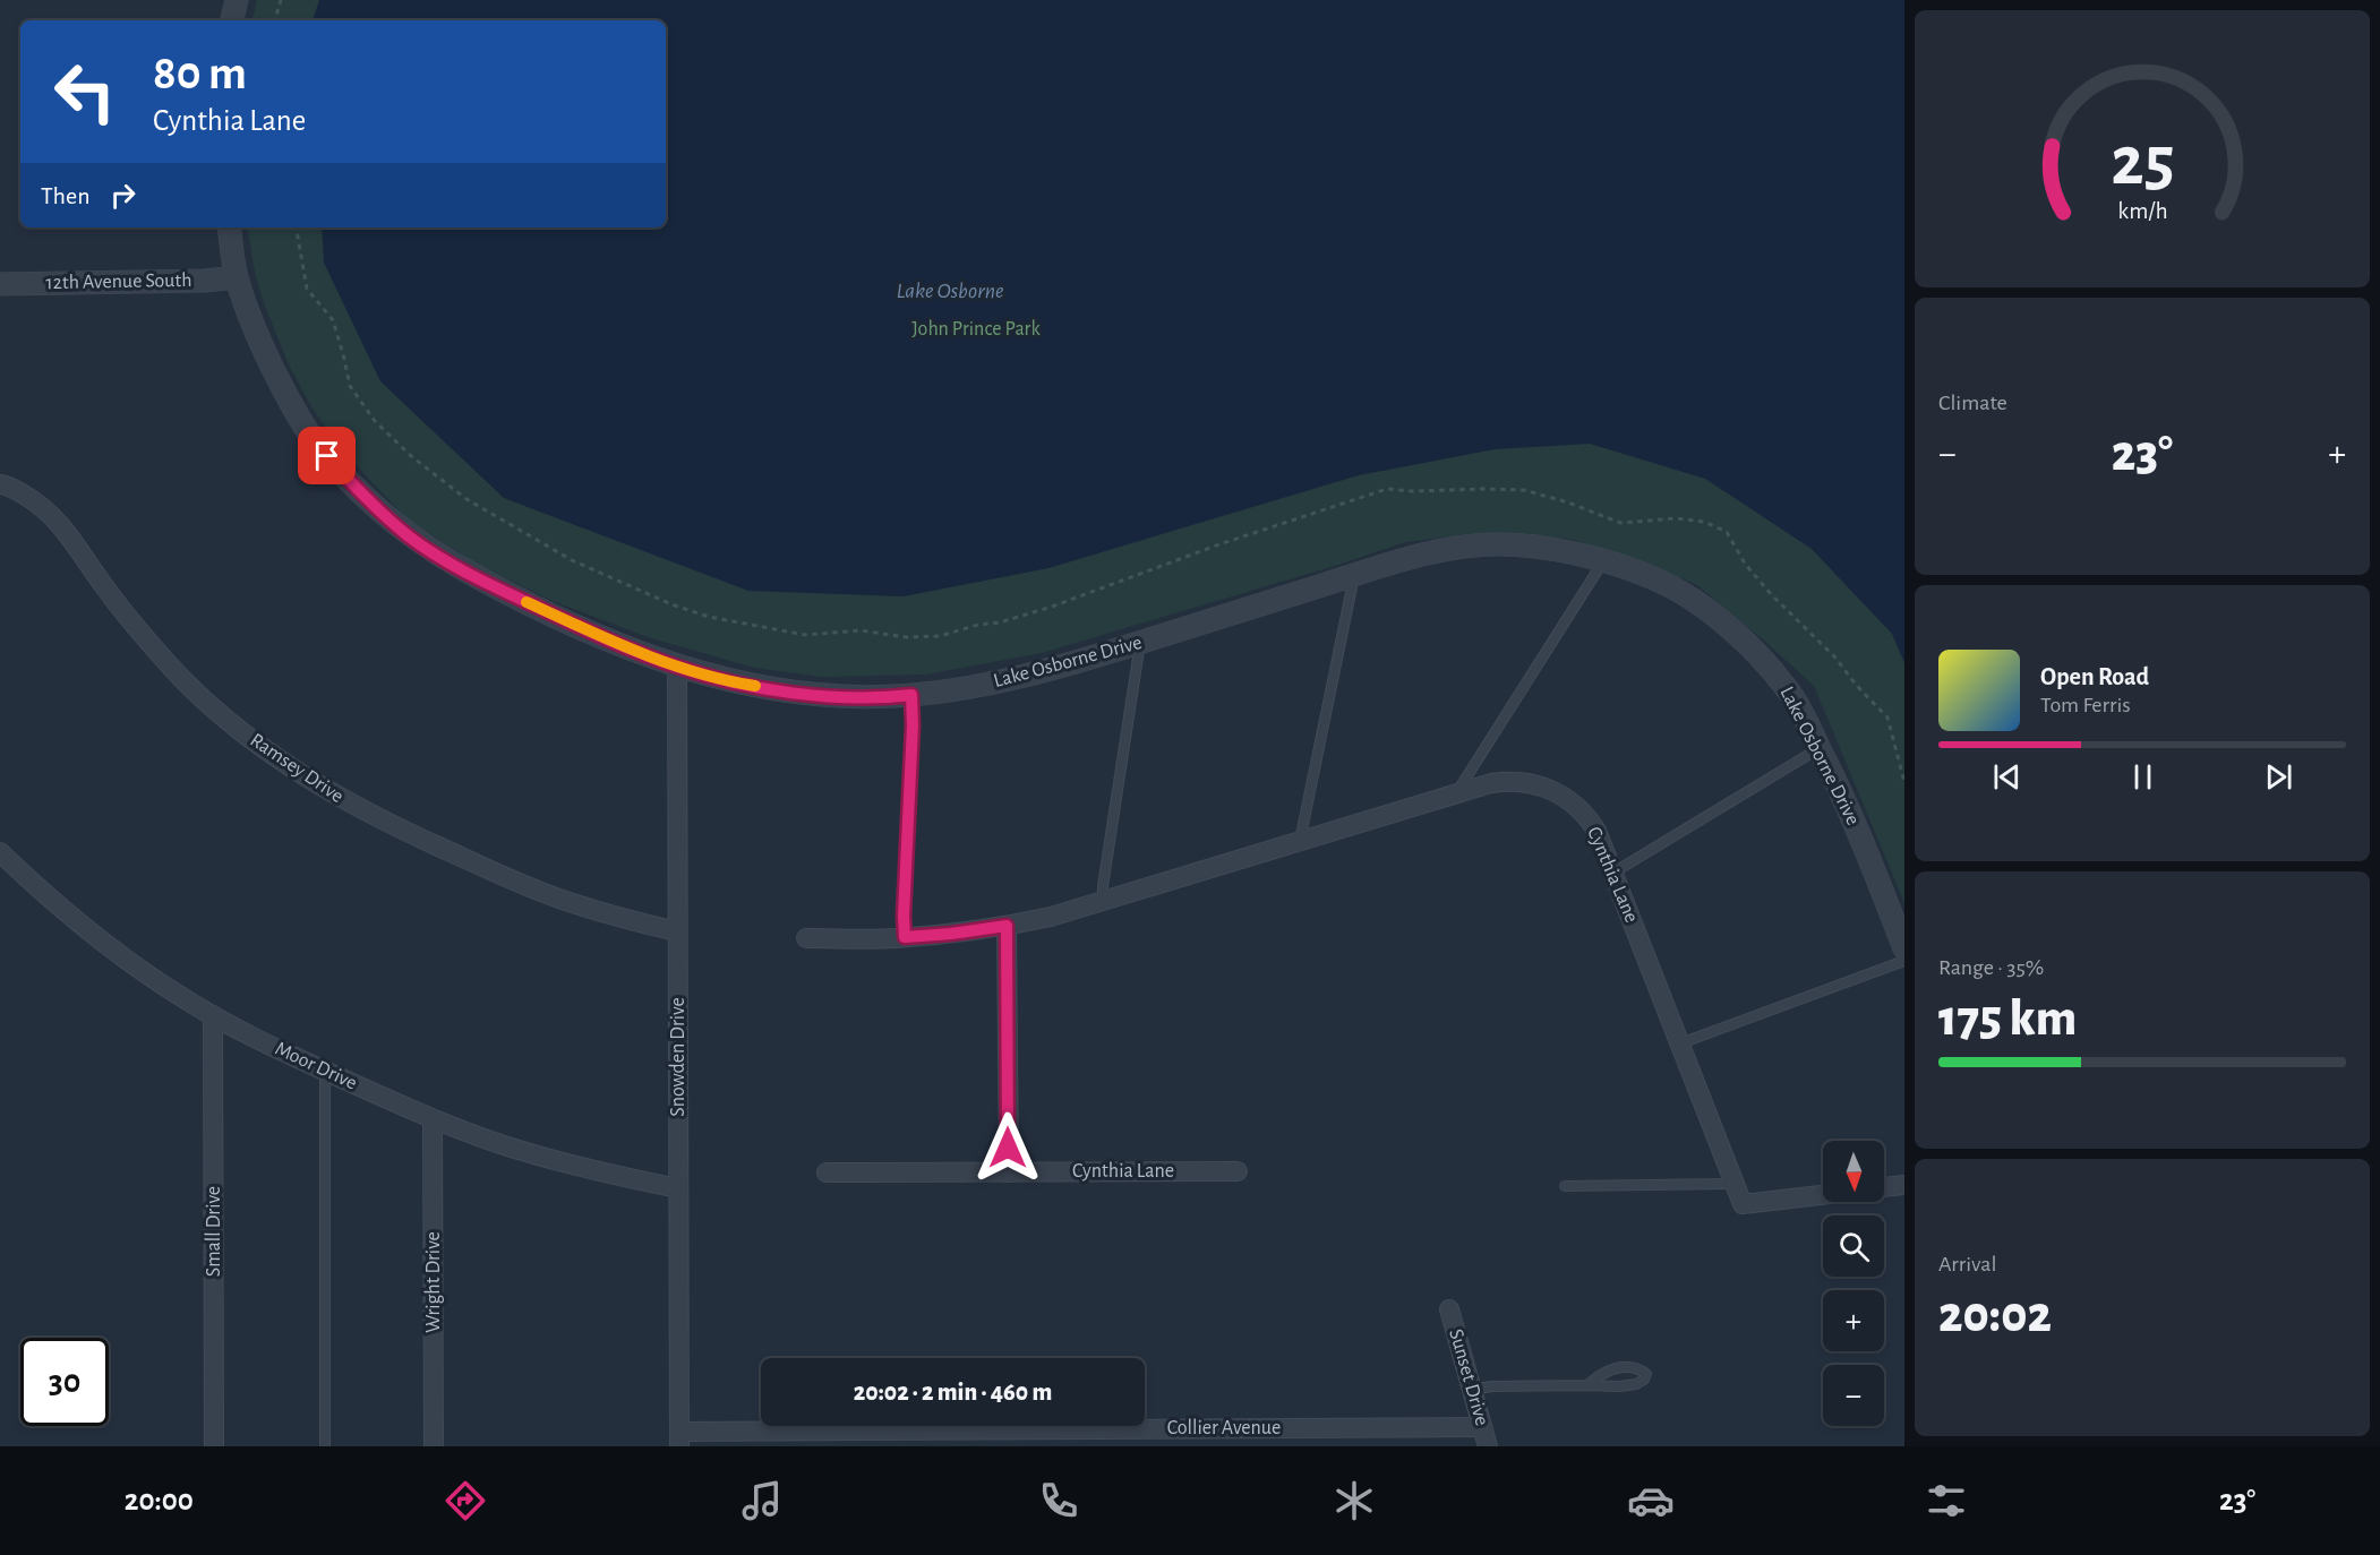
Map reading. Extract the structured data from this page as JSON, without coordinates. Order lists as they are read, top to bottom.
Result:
{
  "streets": {
    "street": [
      "12th Avenue South",
      "Lake Osborne Drive",
      "Ramsey Drive",
      "Cynthia Lane",
      "Snowden Drive",
      "Moor Drive",
      "Small Drive",
      "Wright Drive",
      "Sunset Drive",
      "Collier Avenue"
    ]
  },
  "crossings": [
    ["12th Avenue South", "Lake Osborne Drive"],
    ["Lake Osborne Drive", "Snowden Drive"],
    ["Ramsey Drive", "Snowden Drive"],
    ["Snowden Drive", "Moor Drive"],
    ["Snowden Drive", "Collier Avenue"],
    ["Moor Drive", "Small Drive"],
    ["Moor Drive", "Wright Drive"],
    ["Sunset Drive", "Collier Avenue"]
  ],
  "water": ["Lake Osborne"],
  "parks": ["John Prince Park"],
  "north": "bottom",
  "page": {
    "turn": ["80 m", "Cynthia Lane"],
    "then": "Then",
    "tile": [
      "Climate",
      ["Range · 35%", "175 km"],
      ["Arrival", "20:02"]
    ],
    "heat": ["−", "23°", "+"],
    "song": ["Open Road", "Tom Ferris"],
    "map_buttons": ["+", "−"],
    "limit": "30",
    "trip": "20:02 · 2 min · 460 m",
    "tabs": ["20:00", "23°"],
    "gauge": ["25", "km/h"]
  }
}
